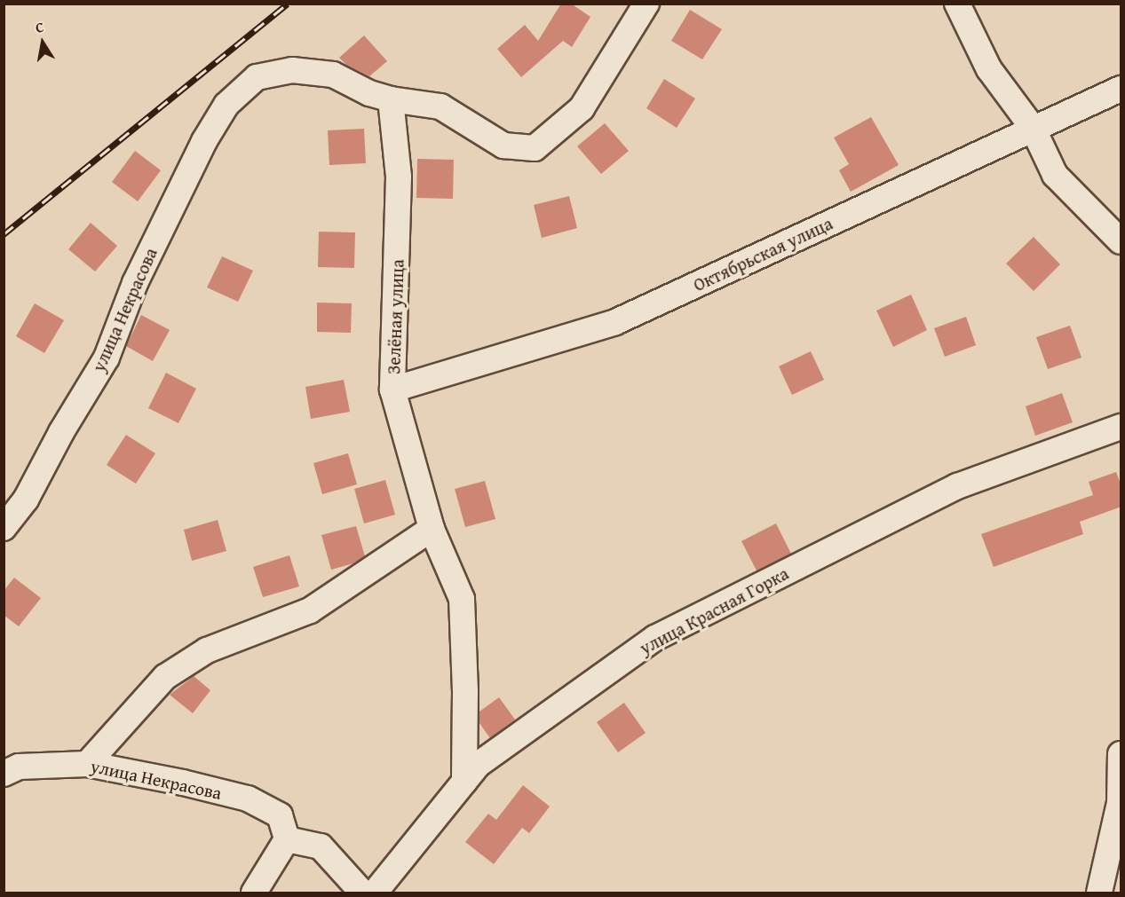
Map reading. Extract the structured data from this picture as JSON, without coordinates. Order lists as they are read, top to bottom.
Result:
{
  "streets": {
    "street": [
      "Октябрьская улица",
      "улица Некрасова",
      "Зелёная улица",
      "улица Красная Горка"
    ]
  },
  "crossings": [
    ["Октябрьская улица", "Зелёная улица"],
    ["улица Некрасова", "Зелёная улица"],
    ["Зелёная улица", "улица Красная Горка"]
  ],
  "north": "top"
}
